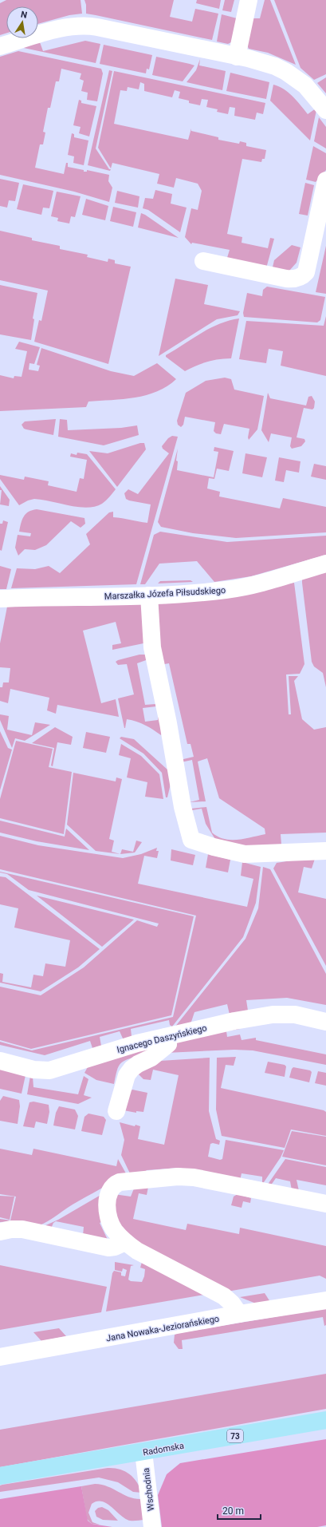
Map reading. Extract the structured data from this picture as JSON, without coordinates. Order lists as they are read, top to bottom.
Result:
{
  "streets": {
    "main road": ["73", "Radomska"],
    "street": [
      "Marszałka Józefa Piłsudskiego",
      "Ignacego Daszyńskiego",
      "Jana Nowaka-Jeziorańskiego",
      "Wschodnia"
    ]
  },
  "crossings": [
    ["Radomska", "Wschodnia"]
  ],
  "scale_bar": "20 m",
  "north": "top"
}
